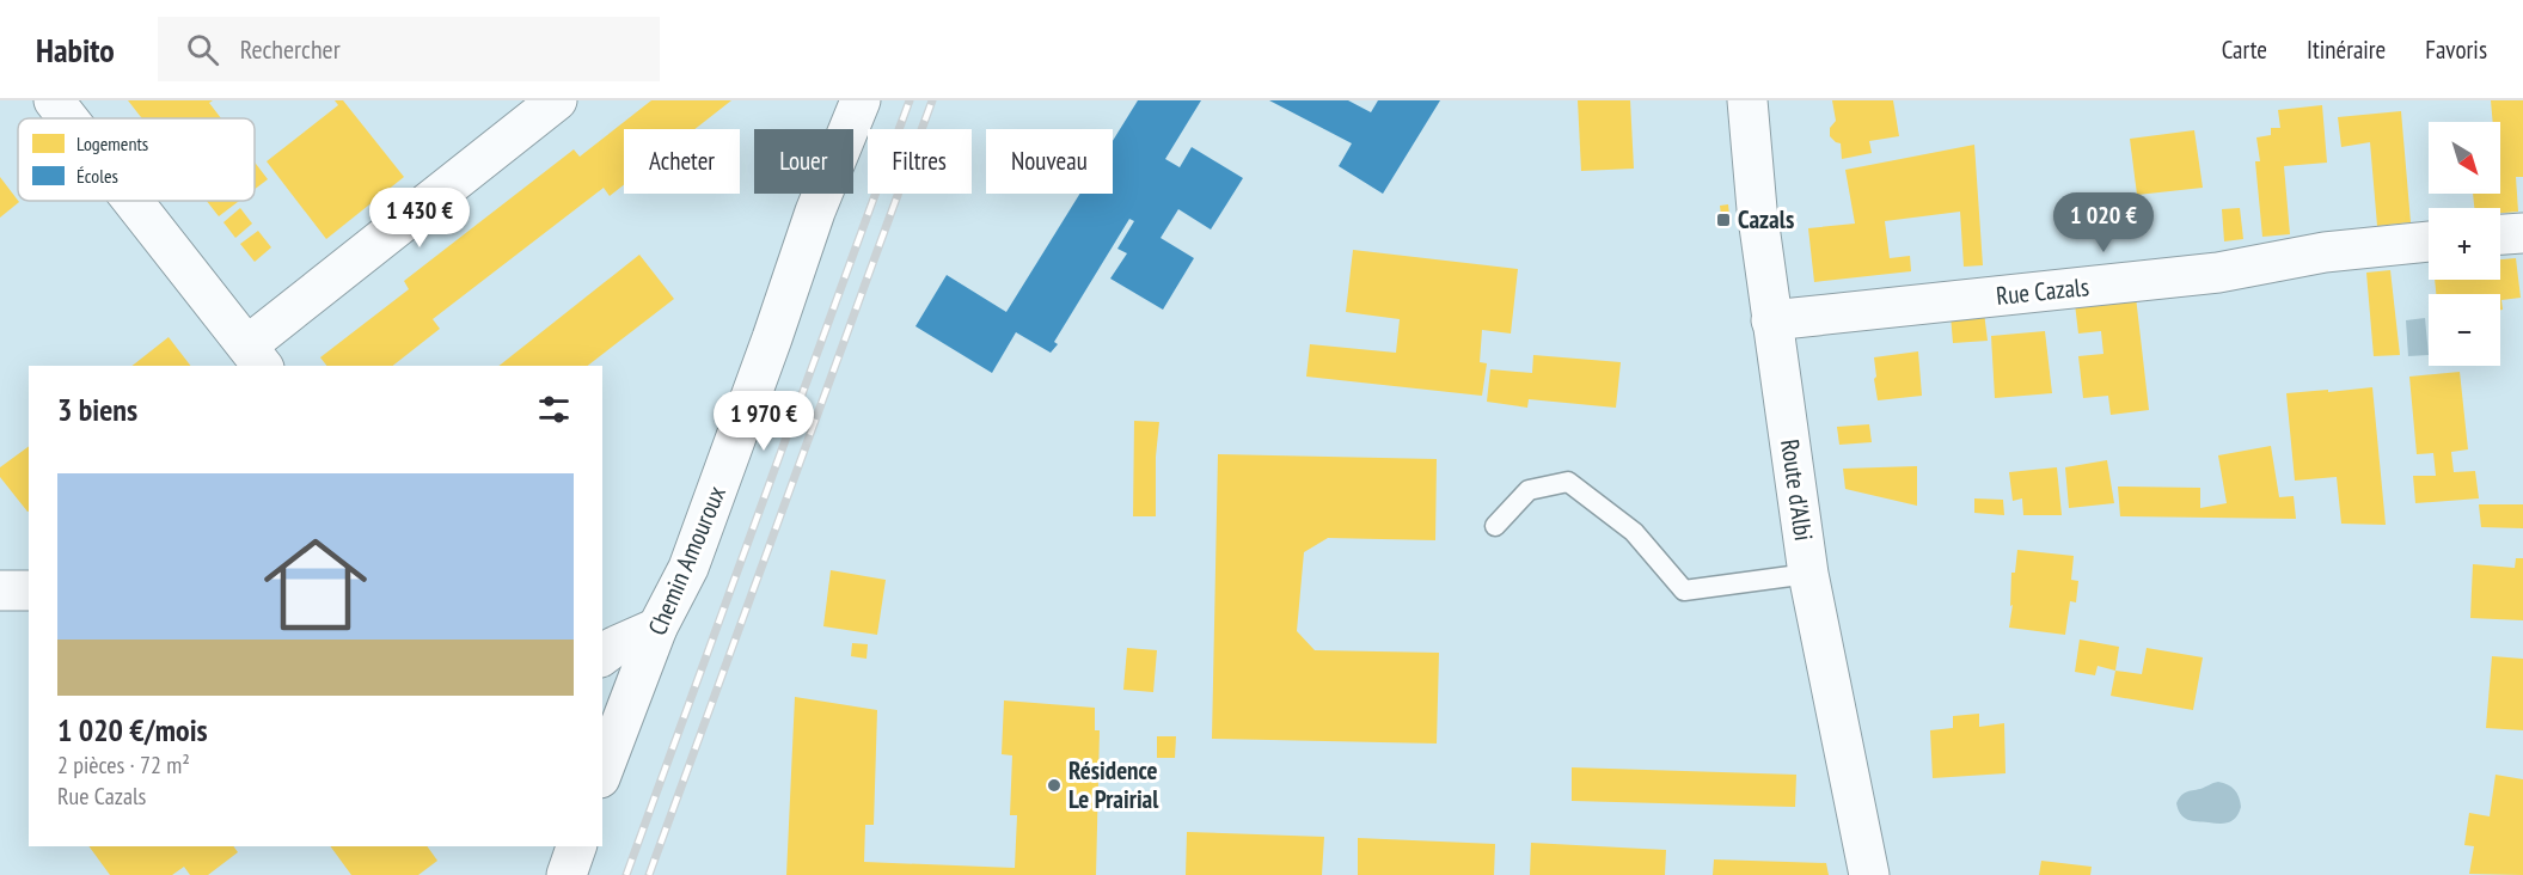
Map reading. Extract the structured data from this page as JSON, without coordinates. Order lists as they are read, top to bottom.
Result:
{
  "streets": {
    "street": ["Rue Cazals", "Route d'Albi", "Chemin Amouroux"]
  },
  "crossings": [
    ["Rue Cazals", "Route d'Albi"]
  ],
  "places": {
    "transit": ["Cazals"],
    "other": ["Résidence Le Prairial"]
  },
  "legend": ["Logements", "Écoles"],
  "north": "bottom right",
  "page": {
    "header": "Habito",
    "search": "Rechercher",
    "nav": ["Carte", "Itinéraire", "Favoris"],
    "map_buttons": ["+", "−"],
    "chip": [
      "Acheter",
      "Louer",
      "Filtres",
      "Nouveau"
    ],
    "price": ["1 430 €", "1 020 €", "1 970 €"],
    "heading": "3 biens",
    "list": [
      {
        "name": "1 020 €/mois",
        "note": "2 pièces · 72 m² · Rue Cazals"
      }
    ]
  }
}
